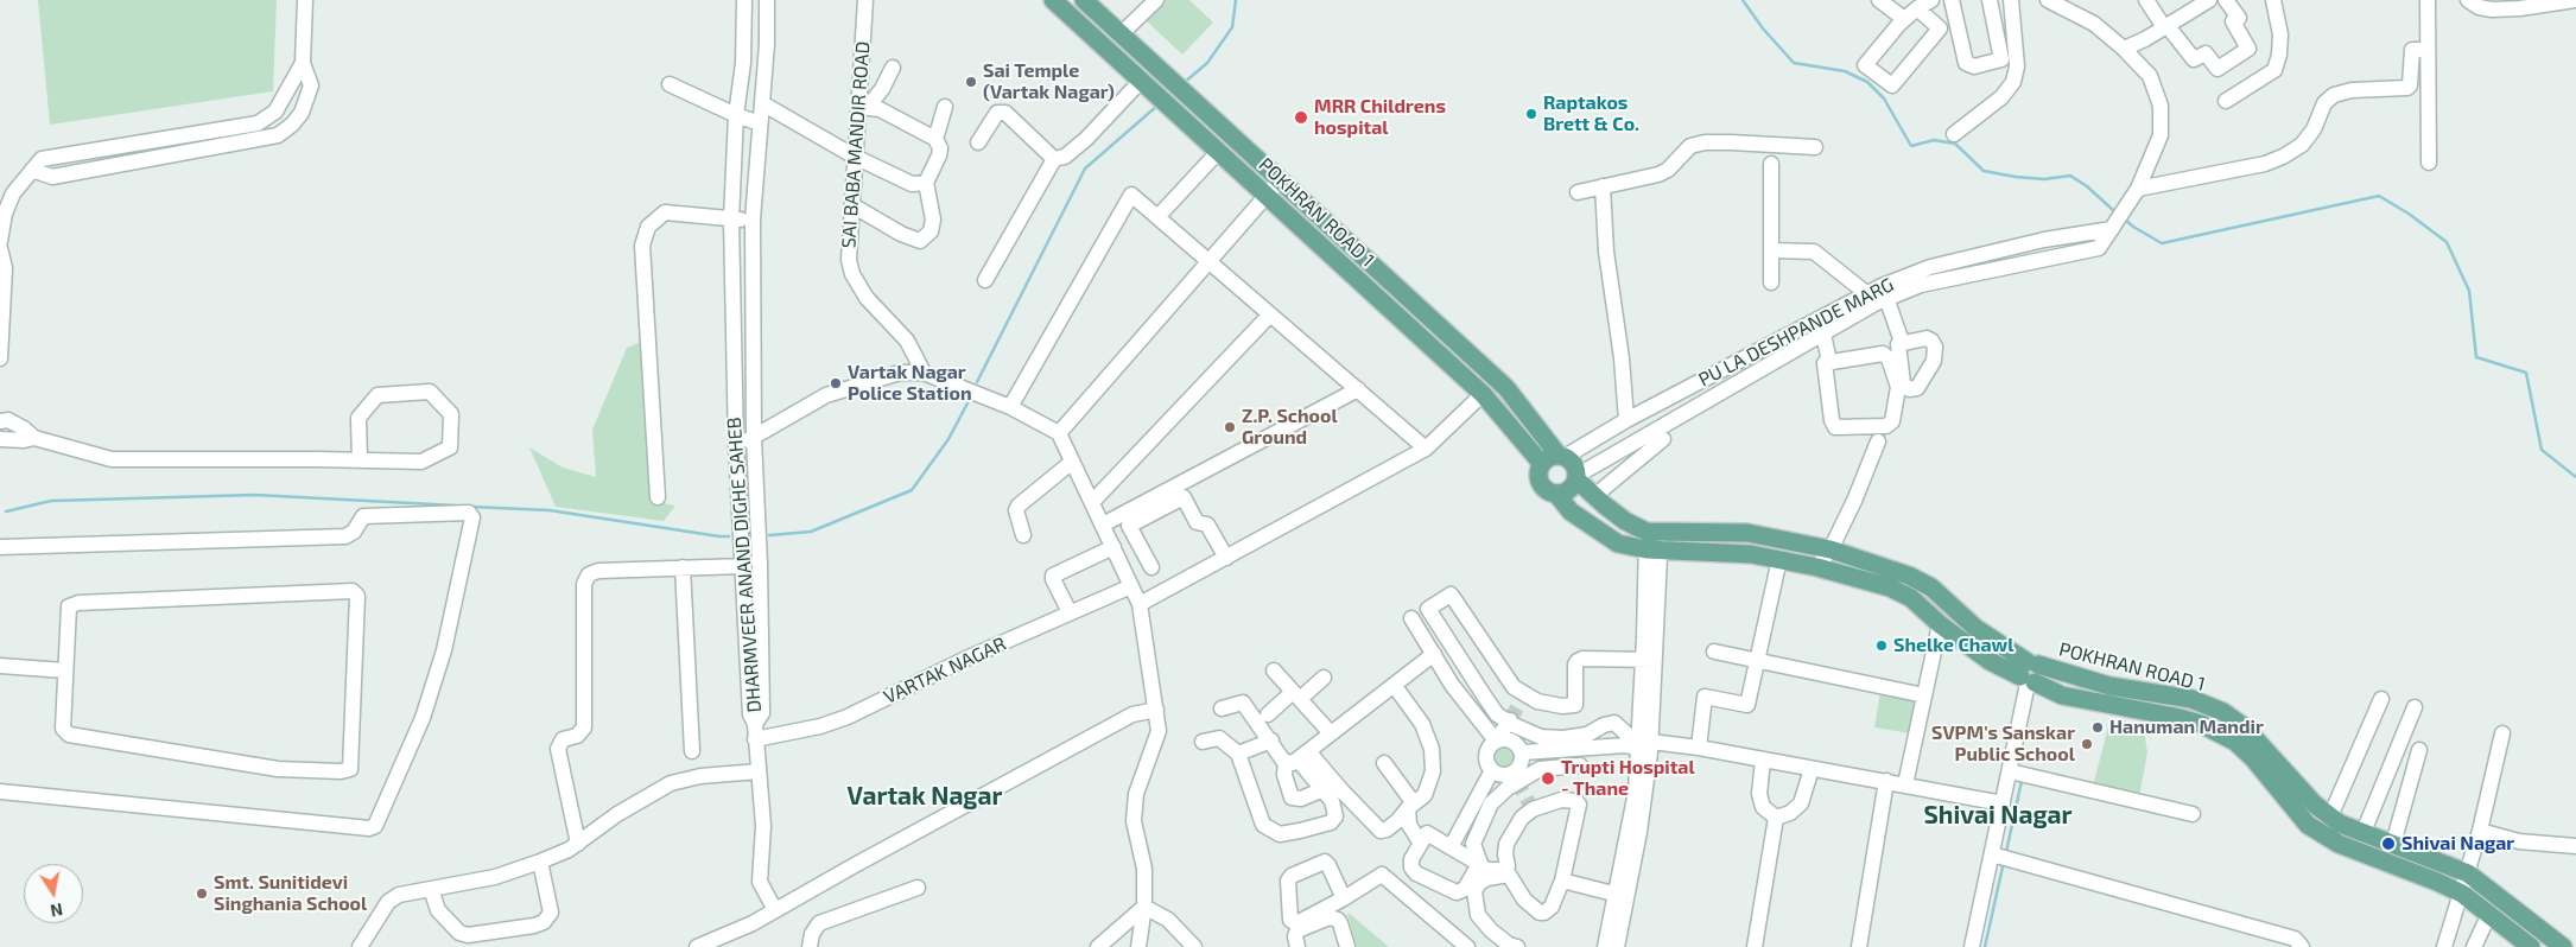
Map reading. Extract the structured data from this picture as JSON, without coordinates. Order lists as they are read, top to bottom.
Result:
{
  "streets": {
    "main road": ["POKHRAN ROAD 1"],
    "street": [
      "SAI BABA MANDIR ROAD",
      "PU LA DESHPANDE MARG",
      "DHARMVEER ANAND DIGHE SAHEB",
      "VARTAK NAGAR"
    ]
  },
  "crossings": [
    ["POKHRAN ROAD 1", "PU LA DESHPANDE MARG"],
    ["DHARMVEER ANAND DIGHE SAHEB", "VARTAK NAGAR"]
  ],
  "districts": ["Vartak Nagar", "Shivai Nagar"],
  "places": [
    "Sai Temple (Vartak Nagar)",
    "Raptakos Brett & Co.",
    "MRR Childrens hospital",
    "Vartak Nagar Police Station",
    "Z.P. School Ground",
    "Shelke Chawl",
    "Hanuman Mandir",
    "SVPM's Sanskar Public School",
    "Trupti Hospital - Thane",
    "Shivai Nagar",
    "Smt. Sunitidevi Singhania School"
  ],
  "north": "bottom"
}
